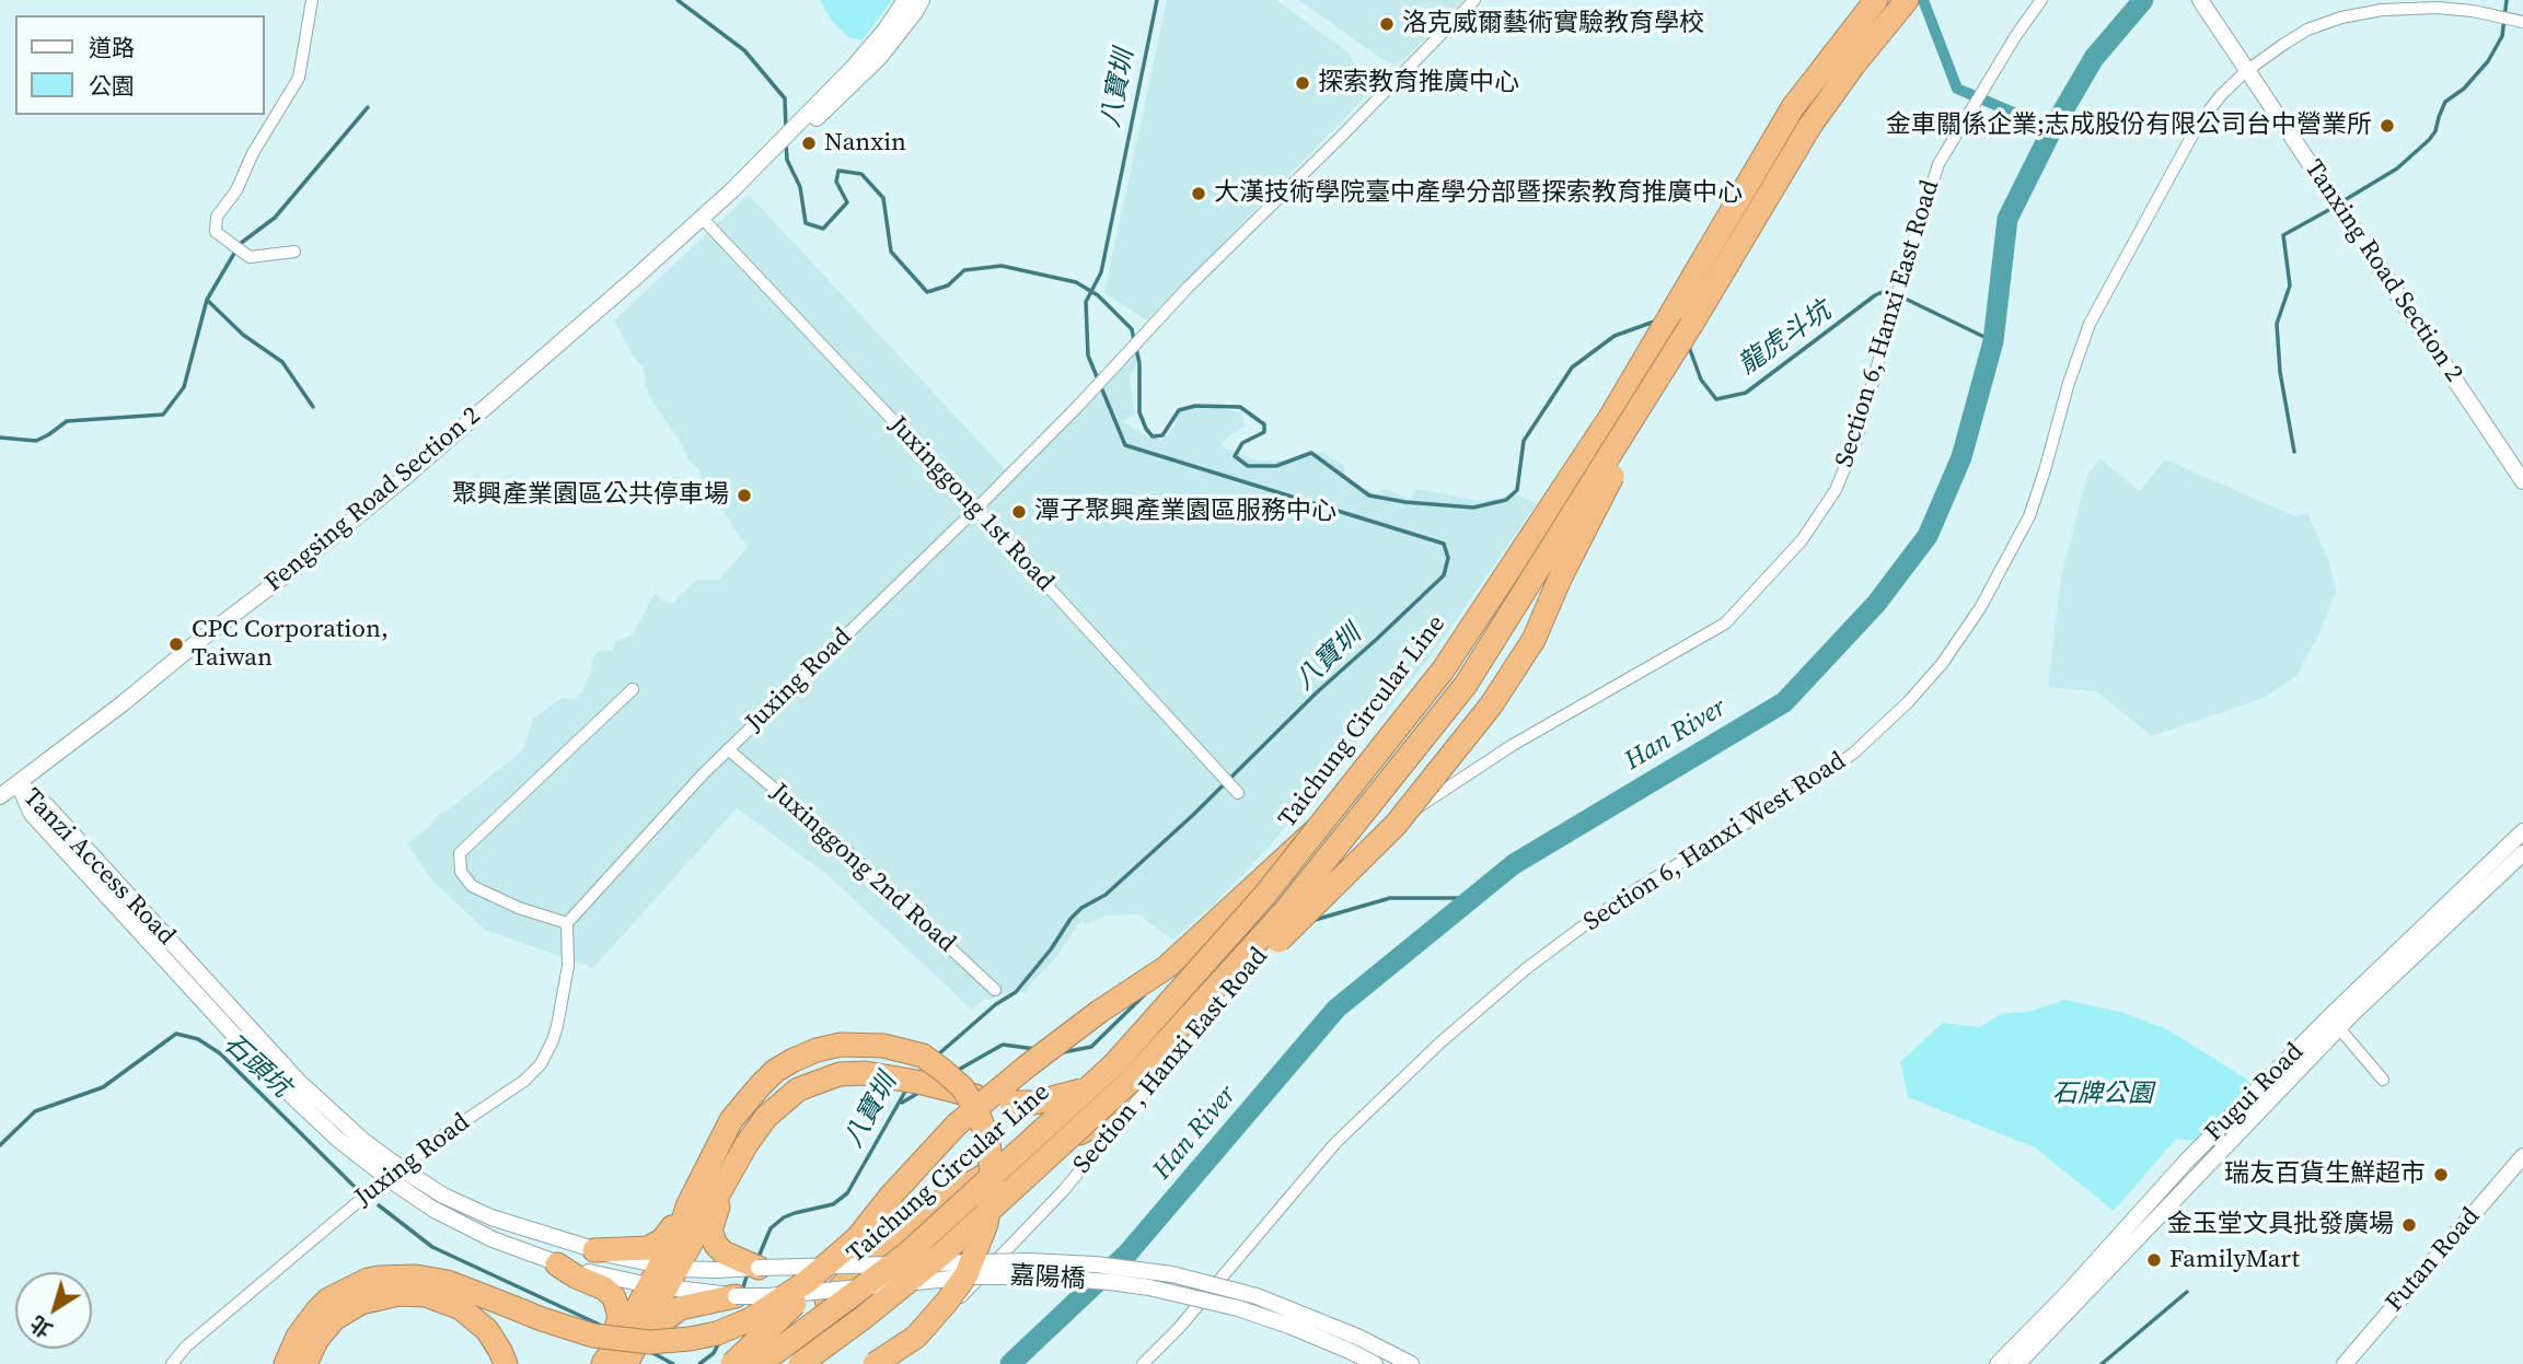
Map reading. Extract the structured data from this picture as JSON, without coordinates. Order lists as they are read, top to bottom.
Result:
{
  "streets": {
    "highway": ["Taichung Circular Line"],
    "street": [
      "Tanxing Road Section 2",
      "Section 6, Hanxi East Road",
      "Fengsing Road Section 2",
      "Juxinggong 1st Road",
      "Juxing Road",
      "Section 6, Hanxi West Road",
      "Tanzi Access Road",
      "Juxinggong 2nd Road",
      "Fugui Road",
      "Futan Road",
      "嘉陽橋"
    ]
  },
  "crossings": [
    ["Tanxing Road Section 2", "Section 6, Hanxi West Road"],
    ["Fengsing Road Section 2", "Juxinggong 1st Road"],
    ["Fengsing Road Section 2", "Tanzi Access Road"],
    ["Juxinggong 1st Road", "Juxing Road"],
    ["Juxing Road", "Tanzi Access Road"],
    ["Juxing Road", "Juxinggong 2nd Road"],
    ["Tanzi Access Road", "嘉陽橋"]
  ],
  "water": [
    "八寶圳",
    "龍虎斗坑",
    "Han River",
    "石頭坑"
  ],
  "parks": ["石牌公園"],
  "places": [
    "洛克威爾藝術實驗教育學校",
    "探索教育推廣中心",
    "金車關係企業;志成股份有限公司台中營業所",
    "Nanxin",
    "大漢技術學院臺中產學分部暨探索教育推廣中心",
    "聚興產業園區公共停車場",
    "潭子聚興產業園區服務中心",
    "CPC Corporation, Taiwan",
    "瑞友百貨生鮮超市",
    "金玉堂文具批發廣場",
    "FamilyMart"
  ],
  "legend": ["道路", "公園"],
  "north": "bottom left"
}
